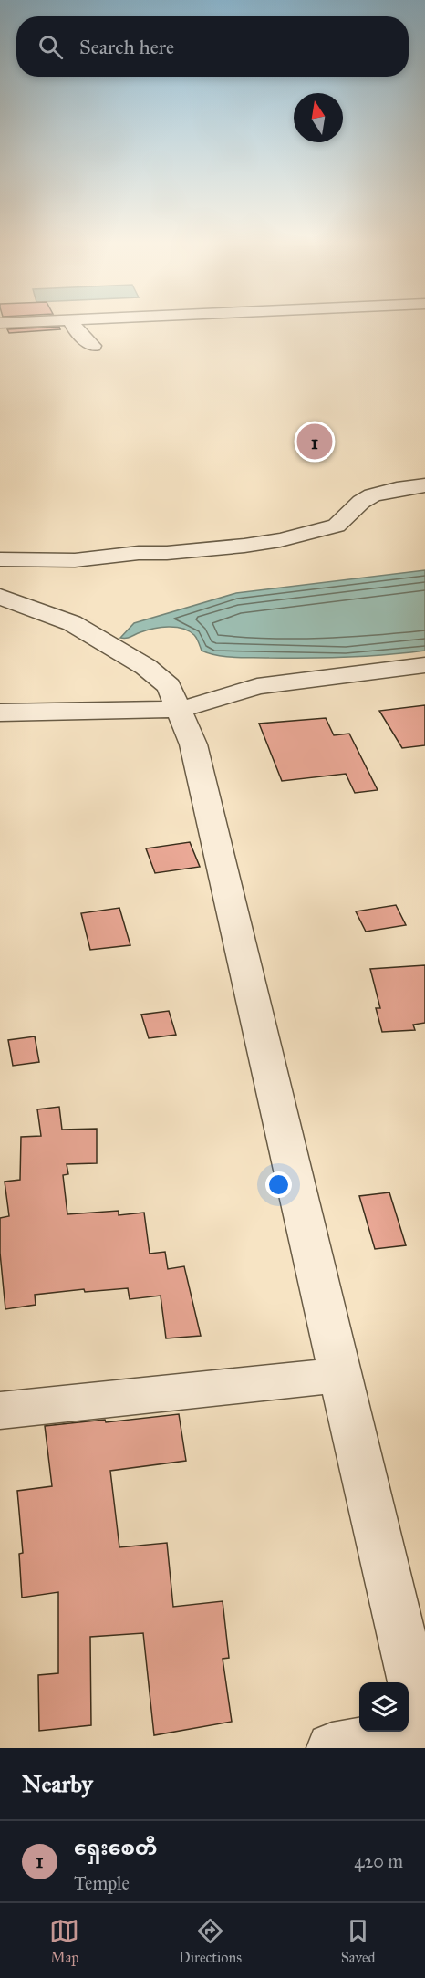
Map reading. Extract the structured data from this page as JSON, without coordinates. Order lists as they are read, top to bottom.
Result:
{
  "north": "top",
  "page": {
    "search": "Search here",
    "pins": "1",
    "heading": "Nearby",
    "list": [
      {
        "mark": "1",
        "name": "ရှေးစေတီ",
        "note": "Temple",
        "value": "420 m"
      }
    ],
    "nav": ["Map", "Directions", "Saved"]
  }
}
